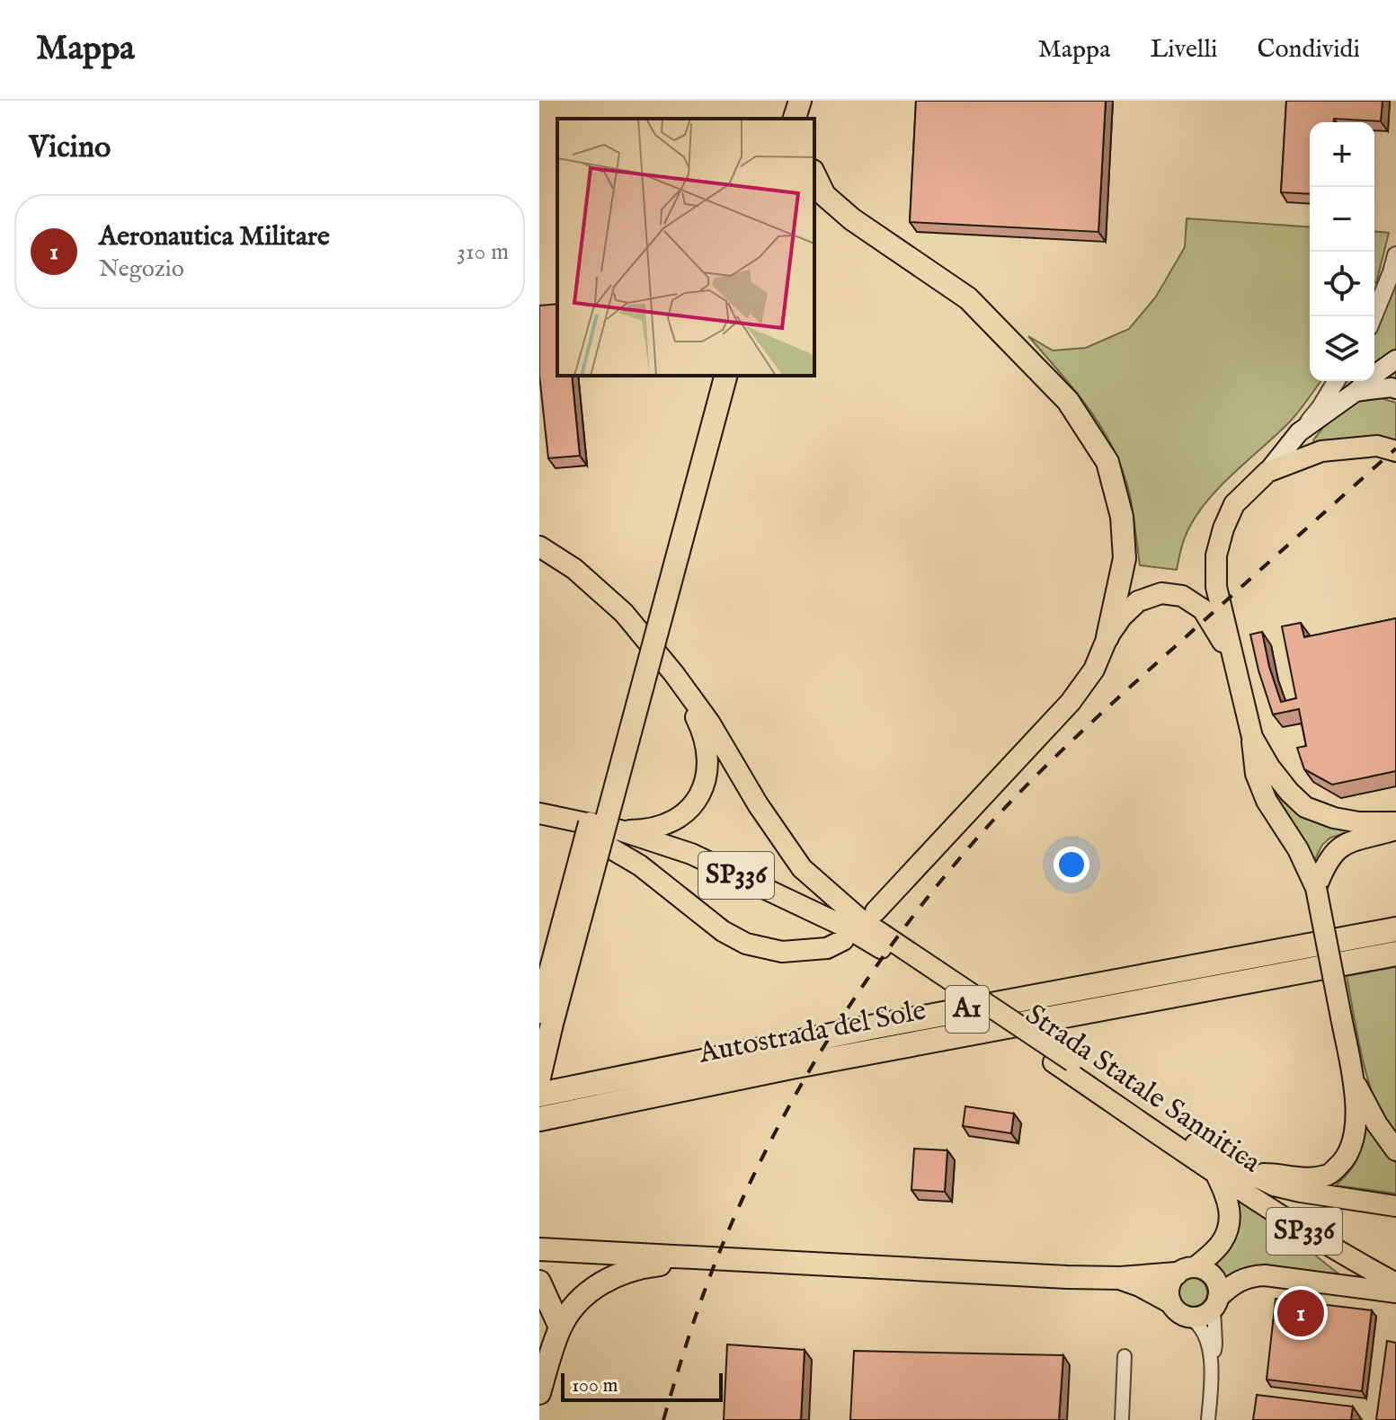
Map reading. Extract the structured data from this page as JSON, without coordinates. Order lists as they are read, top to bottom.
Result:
{
  "streets": {
    "highway": ["A1", "Autostrada del Sole"],
    "main road": ["SP336", "Strada Statale Sannitica"]
  },
  "crossings": [
    ["SP336", "Strada Statale Sannitica"]
  ],
  "scale_bar": "100 m",
  "page": {
    "header": "Mappa",
    "nav": ["Mappa", "Livelli", "Condividi"],
    "heading": "Vicino",
    "map_buttons": ["+", "−"],
    "list": [
      {
        "mark": "1",
        "name": "Aeronautica Militare",
        "note": "Negozio",
        "value": "310 m"
      }
    ],
    "pins": "1",
    "scale": "100 m"
  }
}
